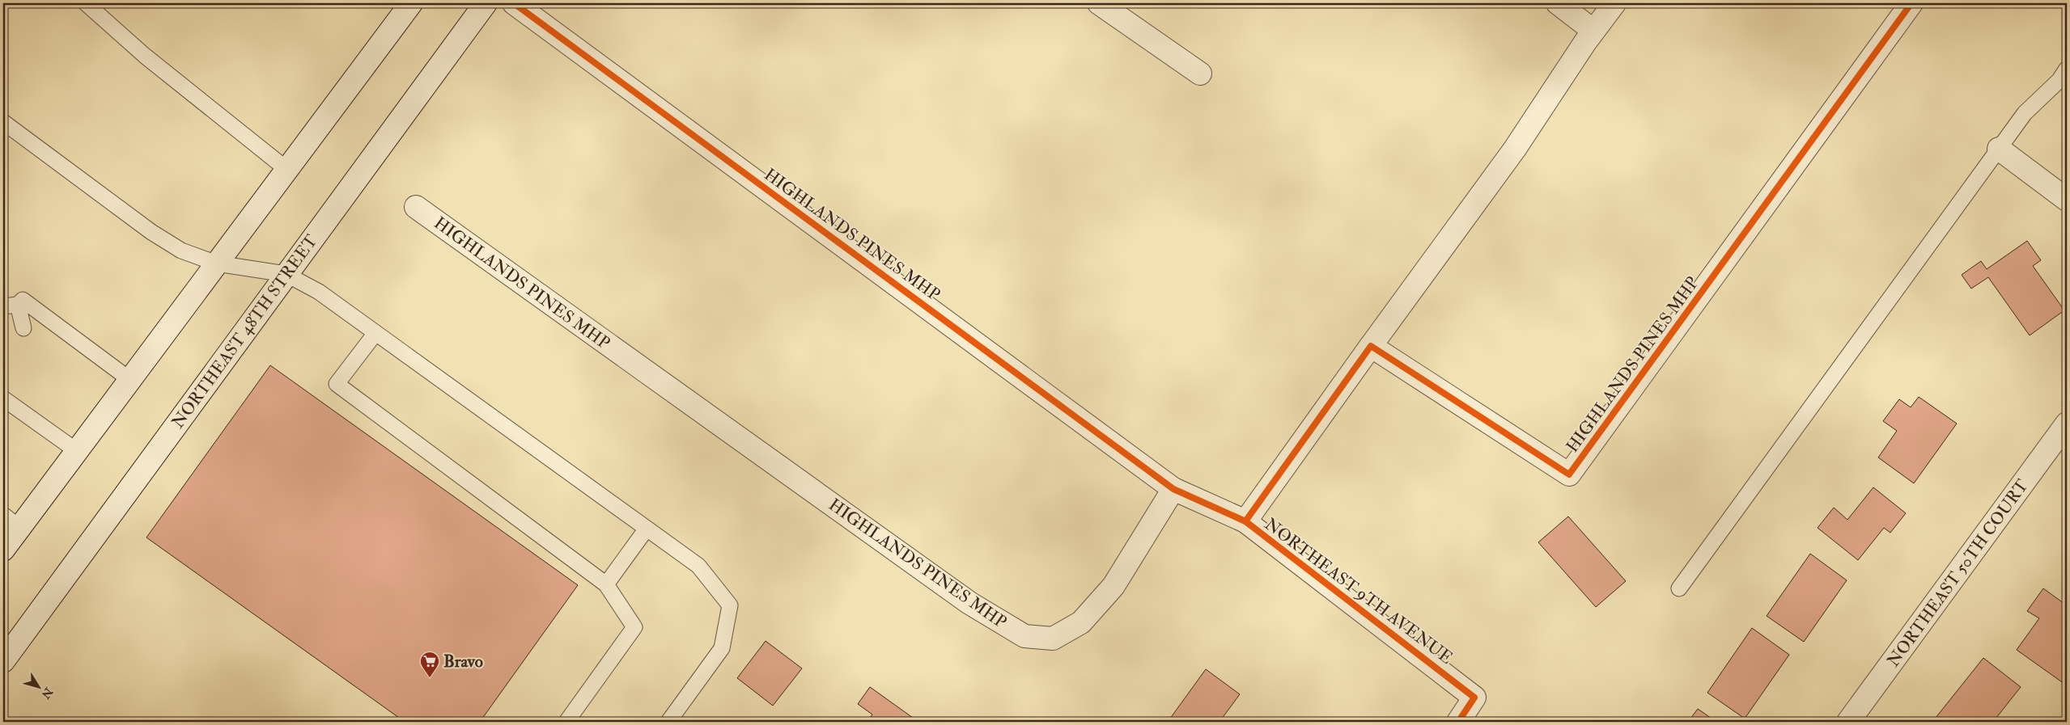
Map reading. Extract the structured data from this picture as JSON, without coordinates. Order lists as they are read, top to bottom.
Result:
{
  "streets": {
    "street": [
      "HIGHLANDS PINES MHP",
      "NORTHEAST 48TH STREET",
      "NORTHEAST 50TH COURT",
      "NORTHEAST 9TH AVENUE"
    ]
  },
  "crossings": [
    ["HIGHLANDS PINES MHP", "NORTHEAST 9TH AVENUE"]
  ],
  "places": {
    "supermarket": ["Bravo"]
  },
  "north": "bottom right"
}
